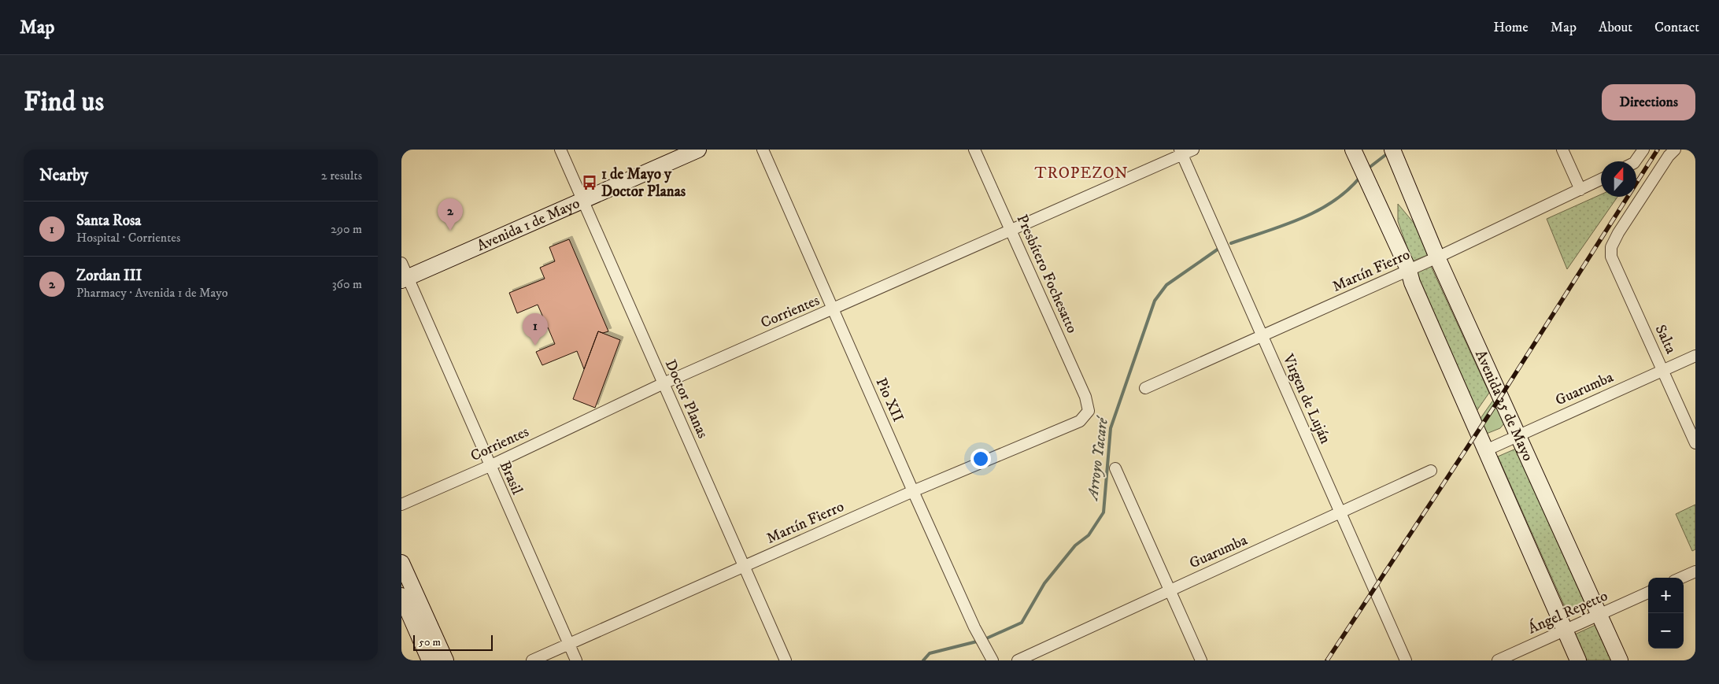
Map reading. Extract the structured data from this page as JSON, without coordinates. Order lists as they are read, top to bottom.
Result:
{
  "streets": {
    "main road": ["Avenida 1 de Mayo", "Avenida 25 de Mayo"],
    "street": [
      "Martín Fierro",
      "Presbítero Fochesatto",
      "Corrientes",
      "Salta",
      "Guarumba",
      "Doctor Planas",
      "Virgen de Luján",
      "Pio XII",
      "Brasil",
      "Ángel Repetto"
    ]
  },
  "crossings": [
    ["Avenida 1 de Mayo", "Doctor Planas"],
    ["Avenida 1 de Mayo", "Brasil"],
    ["Martín Fierro", "Presbítero Fochesatto"],
    ["Martín Fierro", "Doctor Planas"],
    ["Martín Fierro", "Virgen de Luján"],
    ["Martín Fierro", "Pio XII"],
    ["Martín Fierro", "Avenida 25 de Mayo"],
    ["Martín Fierro", "Brasil"],
    ["Presbítero Fochesatto", "Corrientes"],
    ["Corrientes", "Doctor Planas"],
    ["Corrientes", "Virgen de Luján"],
    ["Corrientes", "Pio XII"],
    ["Corrientes", "Brasil"],
    ["Salta", "Guarumba"],
    ["Guarumba", "Virgen de Luján"],
    ["Guarumba", "Avenida 25 de Mayo"],
    ["Avenida 25 de Mayo", "Ángel Repetto"]
  ],
  "districts": ["TROPEZON"],
  "water": ["Arroyo Yacaré"],
  "places": {
    "bus stop": ["1 de Mayo y Doctor Planas"]
  },
  "scale_bar": "50 m",
  "north": "top",
  "page": {
    "header": "Map",
    "nav": [
      "Home",
      "Map",
      "About",
      "Contact"
    ],
    "buttons": "Directions",
    "title": "Find us",
    "heading": ["Nearby", "2 results"],
    "pins": ["2", "1"],
    "list": [
      {
        "mark": "1",
        "name": "Santa Rosa",
        "note": "Hospital · Corrientes",
        "value": "290 m"
      },
      {
        "mark": "2",
        "name": "Zordan III",
        "note": "Pharmacy · Avenida 1 de Mayo",
        "value": "360 m"
      }
    ],
    "map_buttons": ["+", "−"],
    "scale": "50 m"
  }
}
